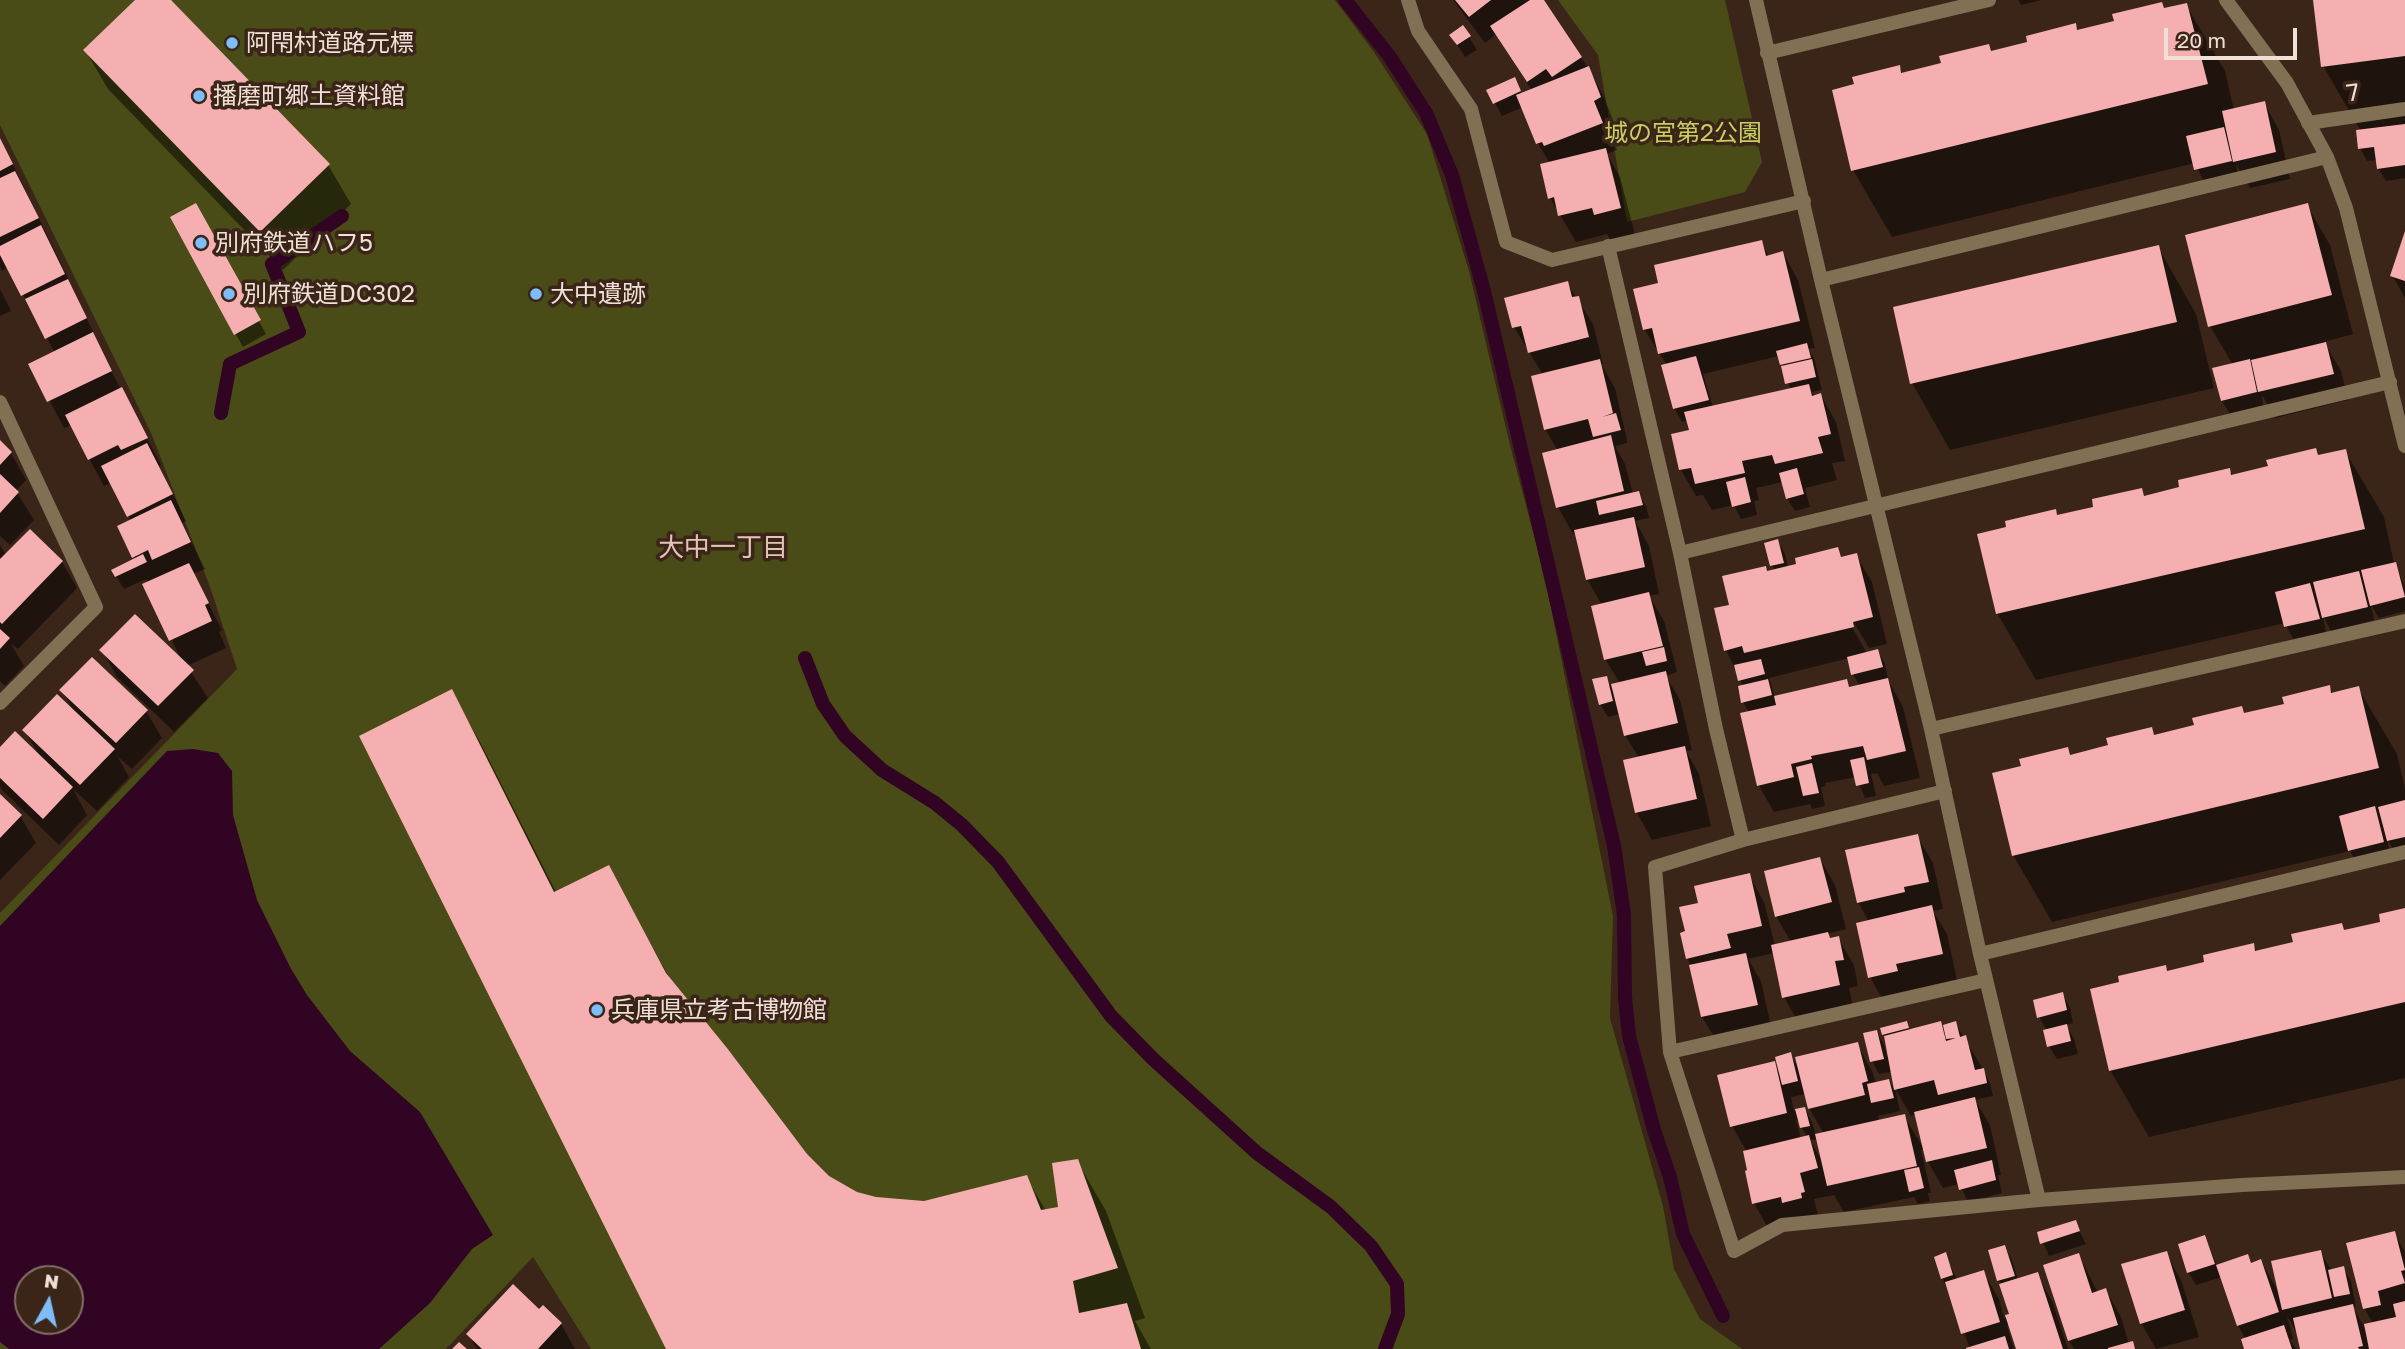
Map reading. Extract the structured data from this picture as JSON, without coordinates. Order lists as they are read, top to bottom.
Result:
{
  "streets": {
    "street": ["7"]
  },
  "districts": ["大中一丁目"],
  "parks": ["城の宮第2公園"],
  "places": [
    "阿閇村道路元標",
    "播磨町郷土資料館",
    "別府鉄道ハフ5",
    "別府鉄道DC302",
    "大中遺跡",
    "兵庫県立考古博物館"
  ],
  "scale_bar": "20 m",
  "north": "top"
}
